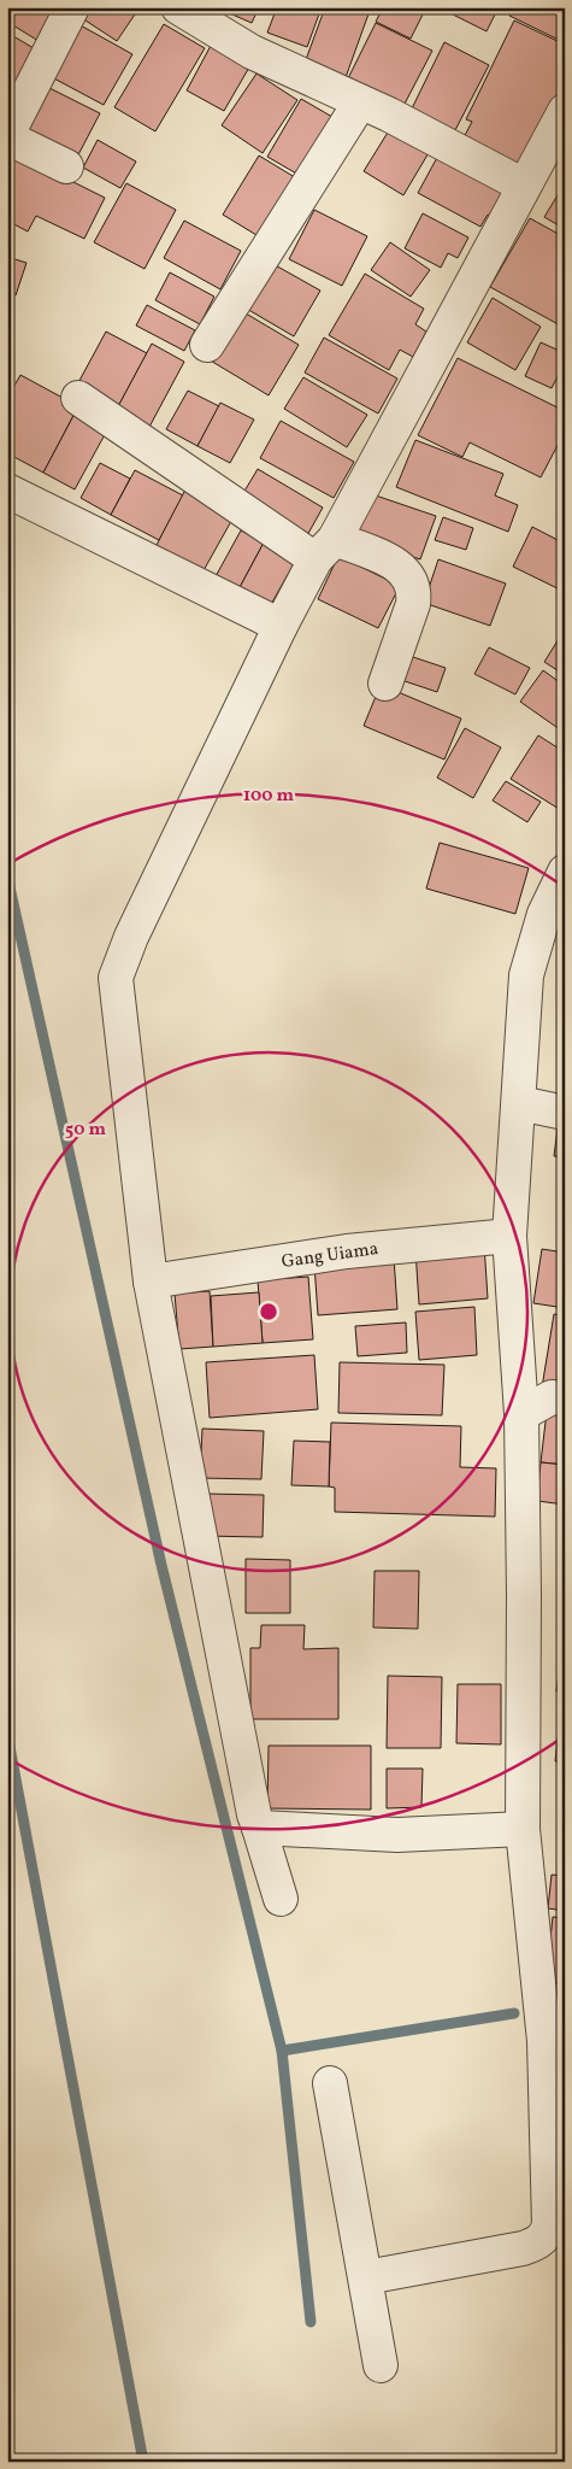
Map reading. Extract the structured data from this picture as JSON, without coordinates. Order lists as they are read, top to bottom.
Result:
{
  "streets": {
    "street": ["Gang Uiama"]
  },
  "rings": ["100 m", "50 m"]
}
